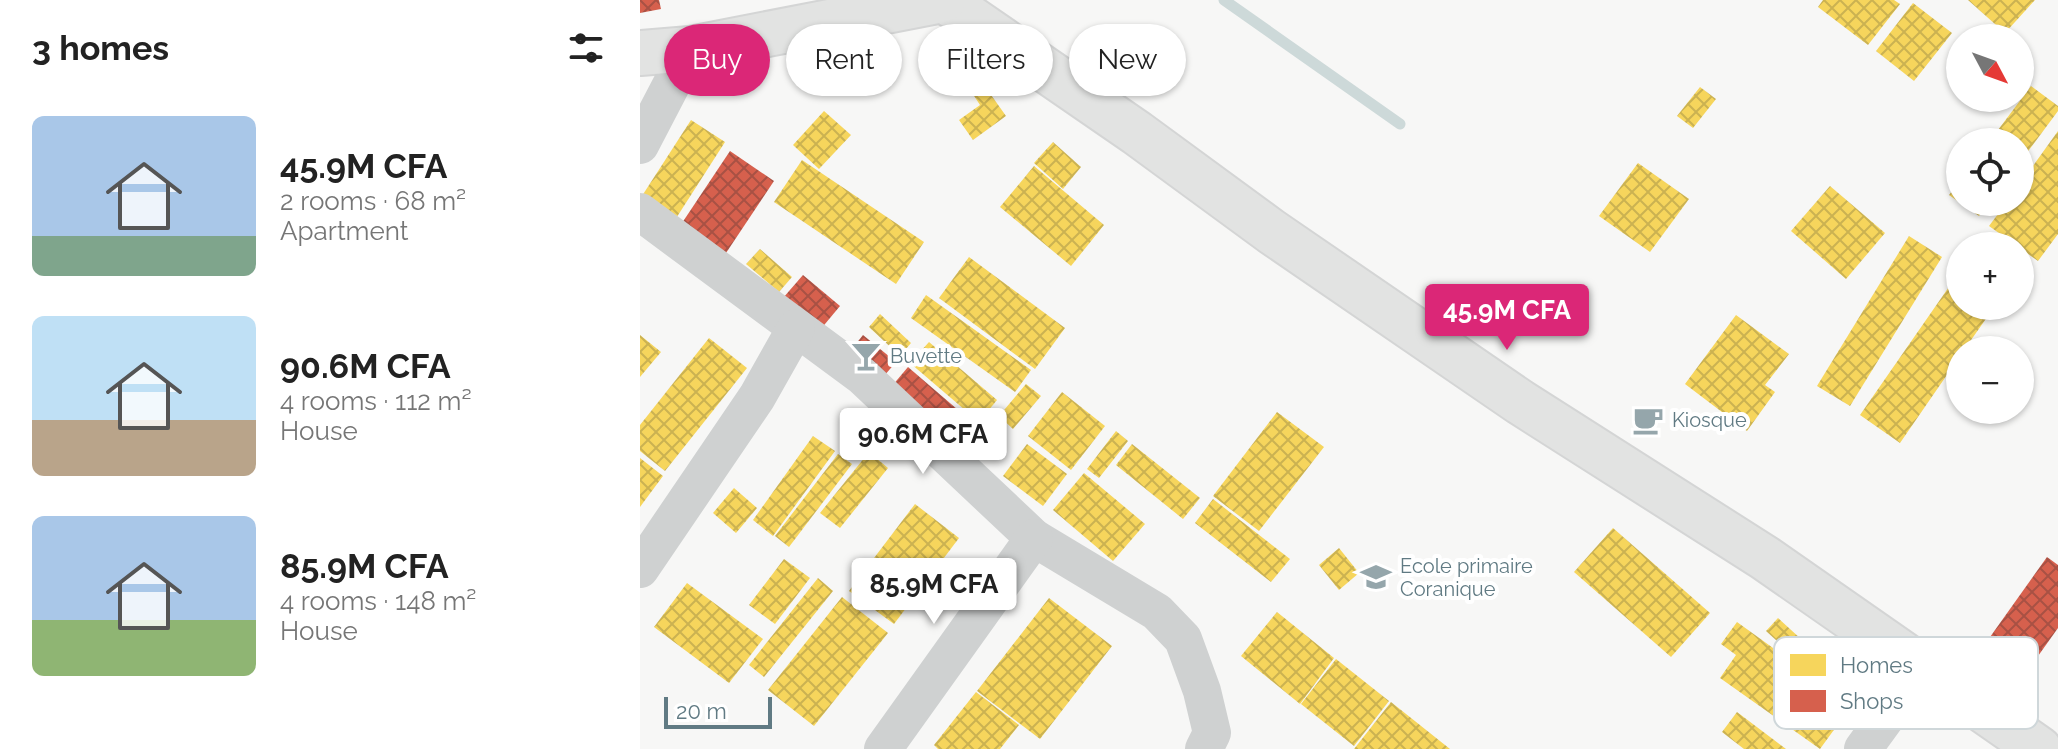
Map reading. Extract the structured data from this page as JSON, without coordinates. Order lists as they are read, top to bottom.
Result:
{
  "places": {
    "bar": ["Buvette"],
    "cafe": ["Kiosque"],
    "school or university": ["Ecole primaire Coranique"]
  },
  "legend": ["Homes", "Shops"],
  "scale_bar": "20 m",
  "north": "bottom right",
  "page": {
    "heading": "3 homes",
    "map_buttons": ["+", "−"],
    "chip": [
      "Buy",
      "Rent",
      "Filters",
      "New"
    ],
    "list": [
      {
        "name": "45.9M CFA",
        "note": "2 rooms · 68 m² · Apartment"
      },
      {
        "name": "90.6M CFA",
        "note": "4 rooms · 112 m² · House"
      },
      {
        "name": "85.9M CFA",
        "note": "4 rooms · 148 m² · House"
      }
    ],
    "price": ["45.9M CFA", "90.6M CFA", "85.9M CFA"],
    "scale": "20 m"
  }
}
